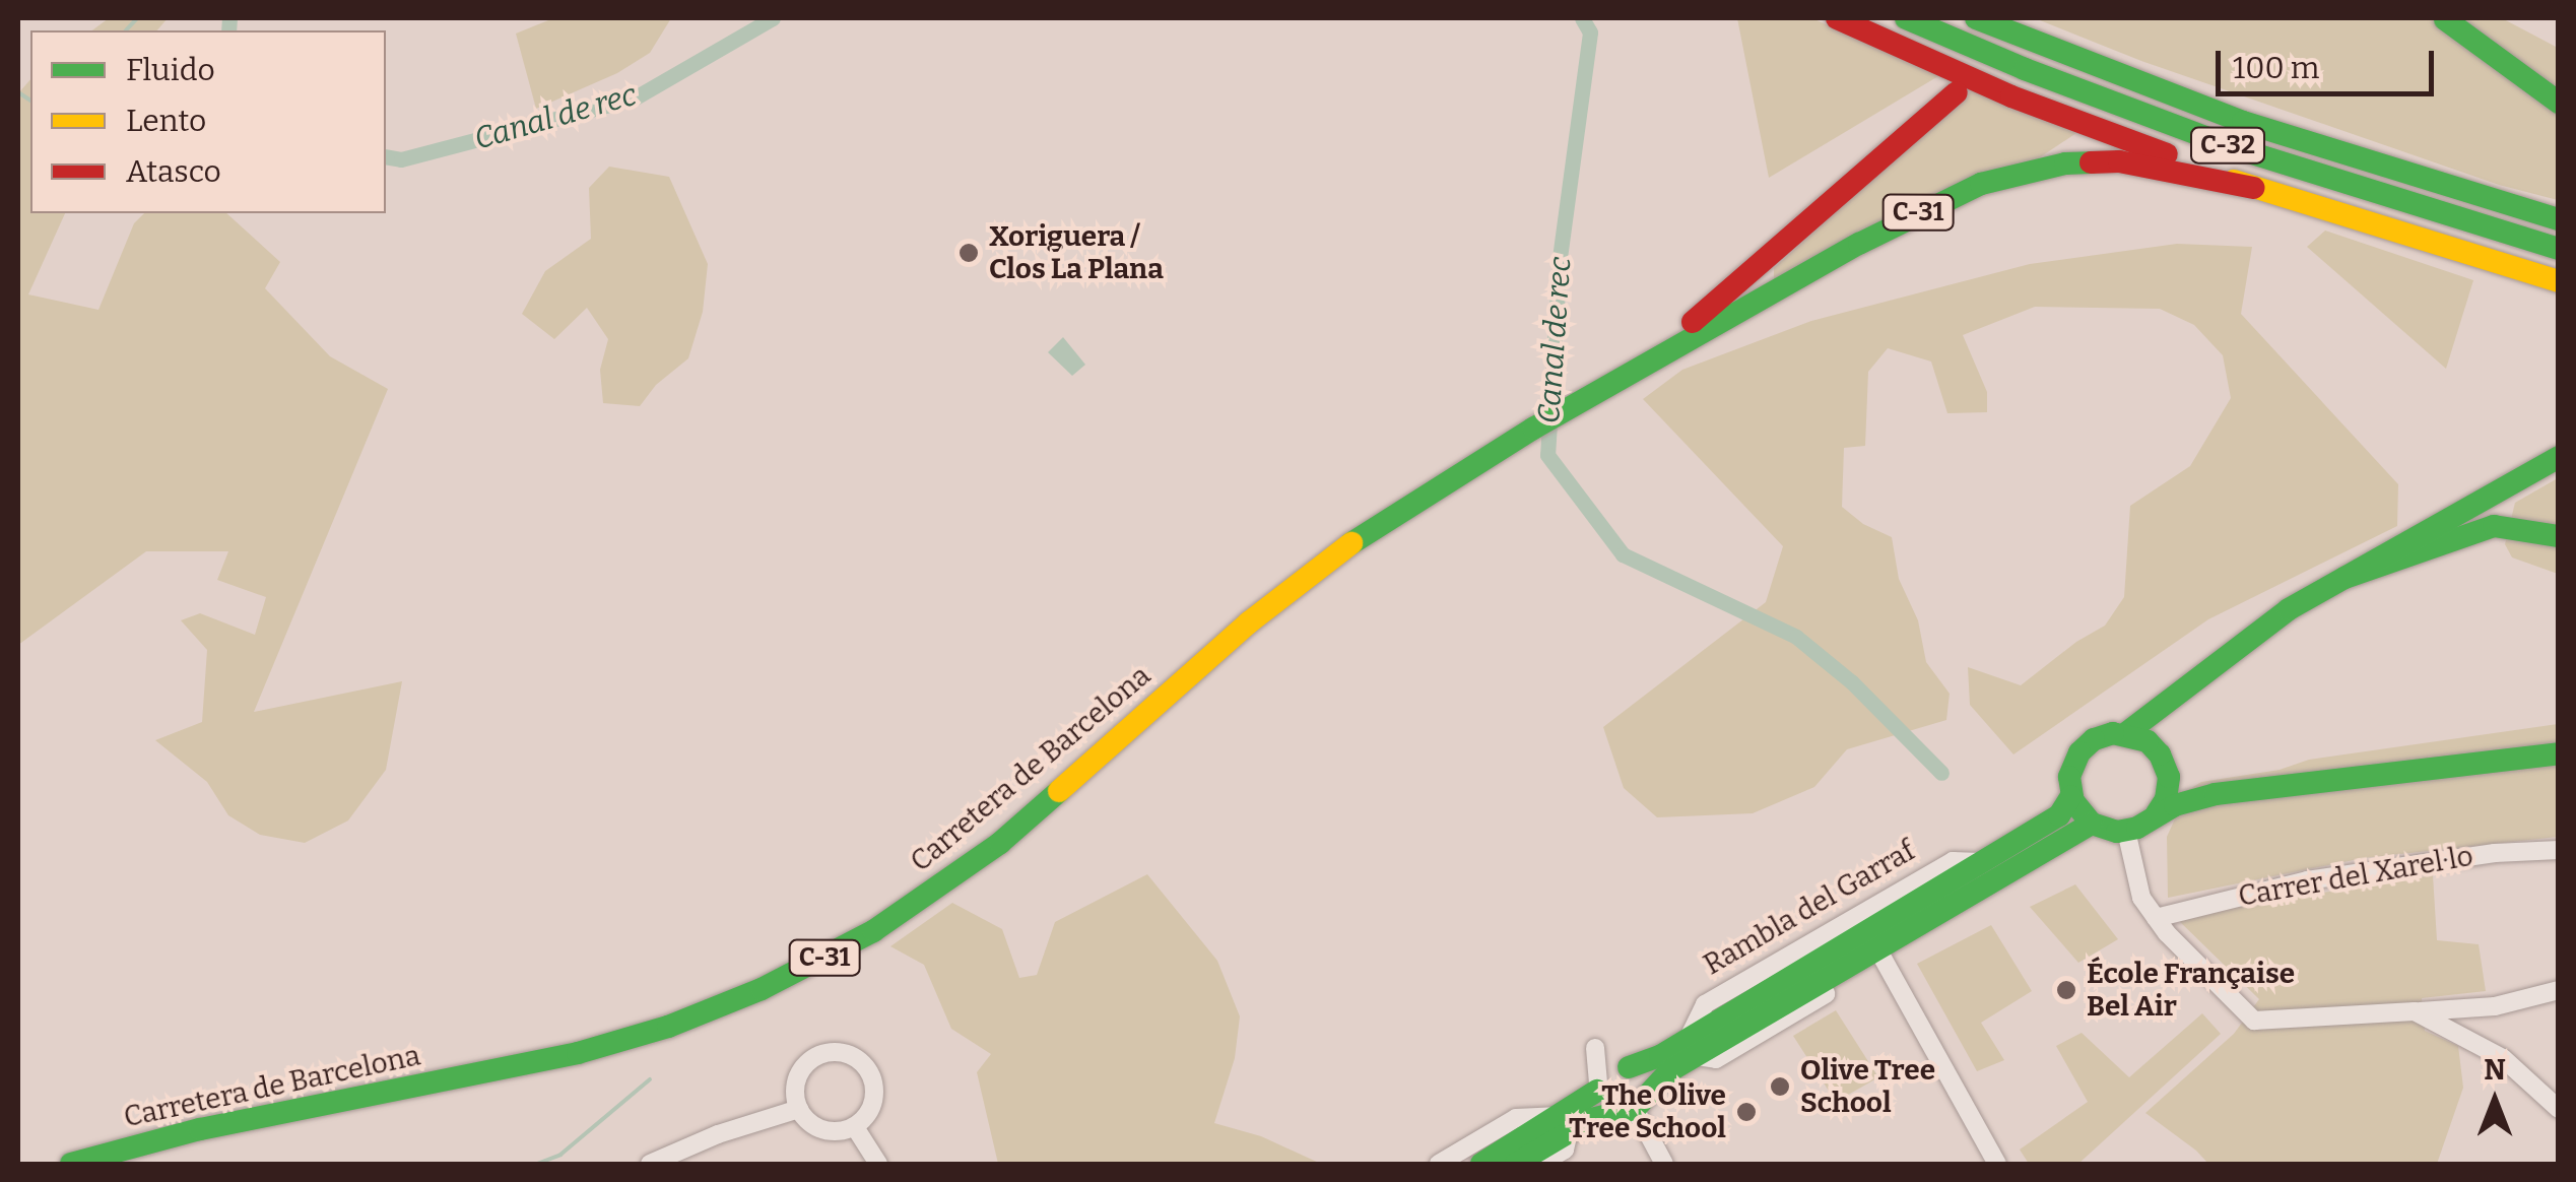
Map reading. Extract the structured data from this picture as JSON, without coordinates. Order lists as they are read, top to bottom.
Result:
{
  "streets": {
    "main road": [
      "C-32",
      "C-31",
      "Carretera de Barcelona",
      "Rambla del Garraf"
    ],
    "street": ["Carrer del Xarel·lo"]
  },
  "crossings": [
    ["C-31", "Carretera de Barcelona"]
  ],
  "water": ["Canal de rec"],
  "places": [
    "Xoriguera / Clos La Plana",
    "École Française Bel Air",
    "Olive Tree School",
    "The Olive Tree School"
  ],
  "legend": ["Fluido", "Lento", "Atasco"],
  "scale_bar": "100 m",
  "north": "top"
}
